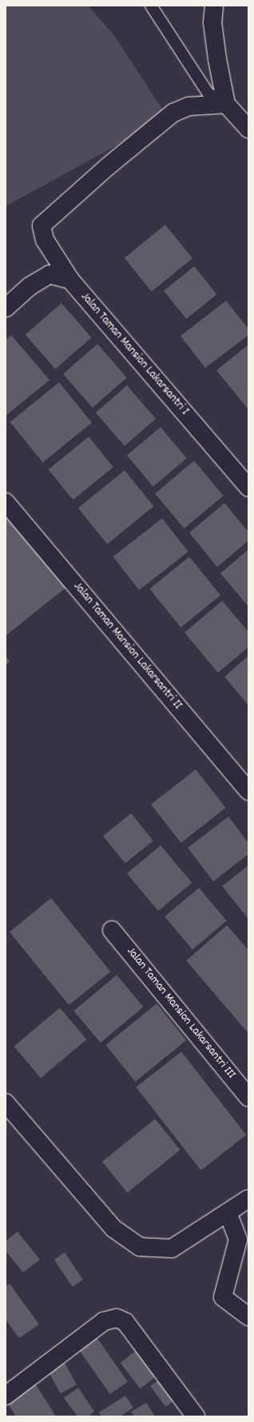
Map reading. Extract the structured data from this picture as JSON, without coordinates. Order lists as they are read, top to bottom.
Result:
{
  "streets": {
    "street": ["Jalan Taman Mansion Lakarsantri I", "Jalan Taman Mansion Lakarsantri II", "Jalan Taman Mansion Lakarsantri III"]
  }
}
